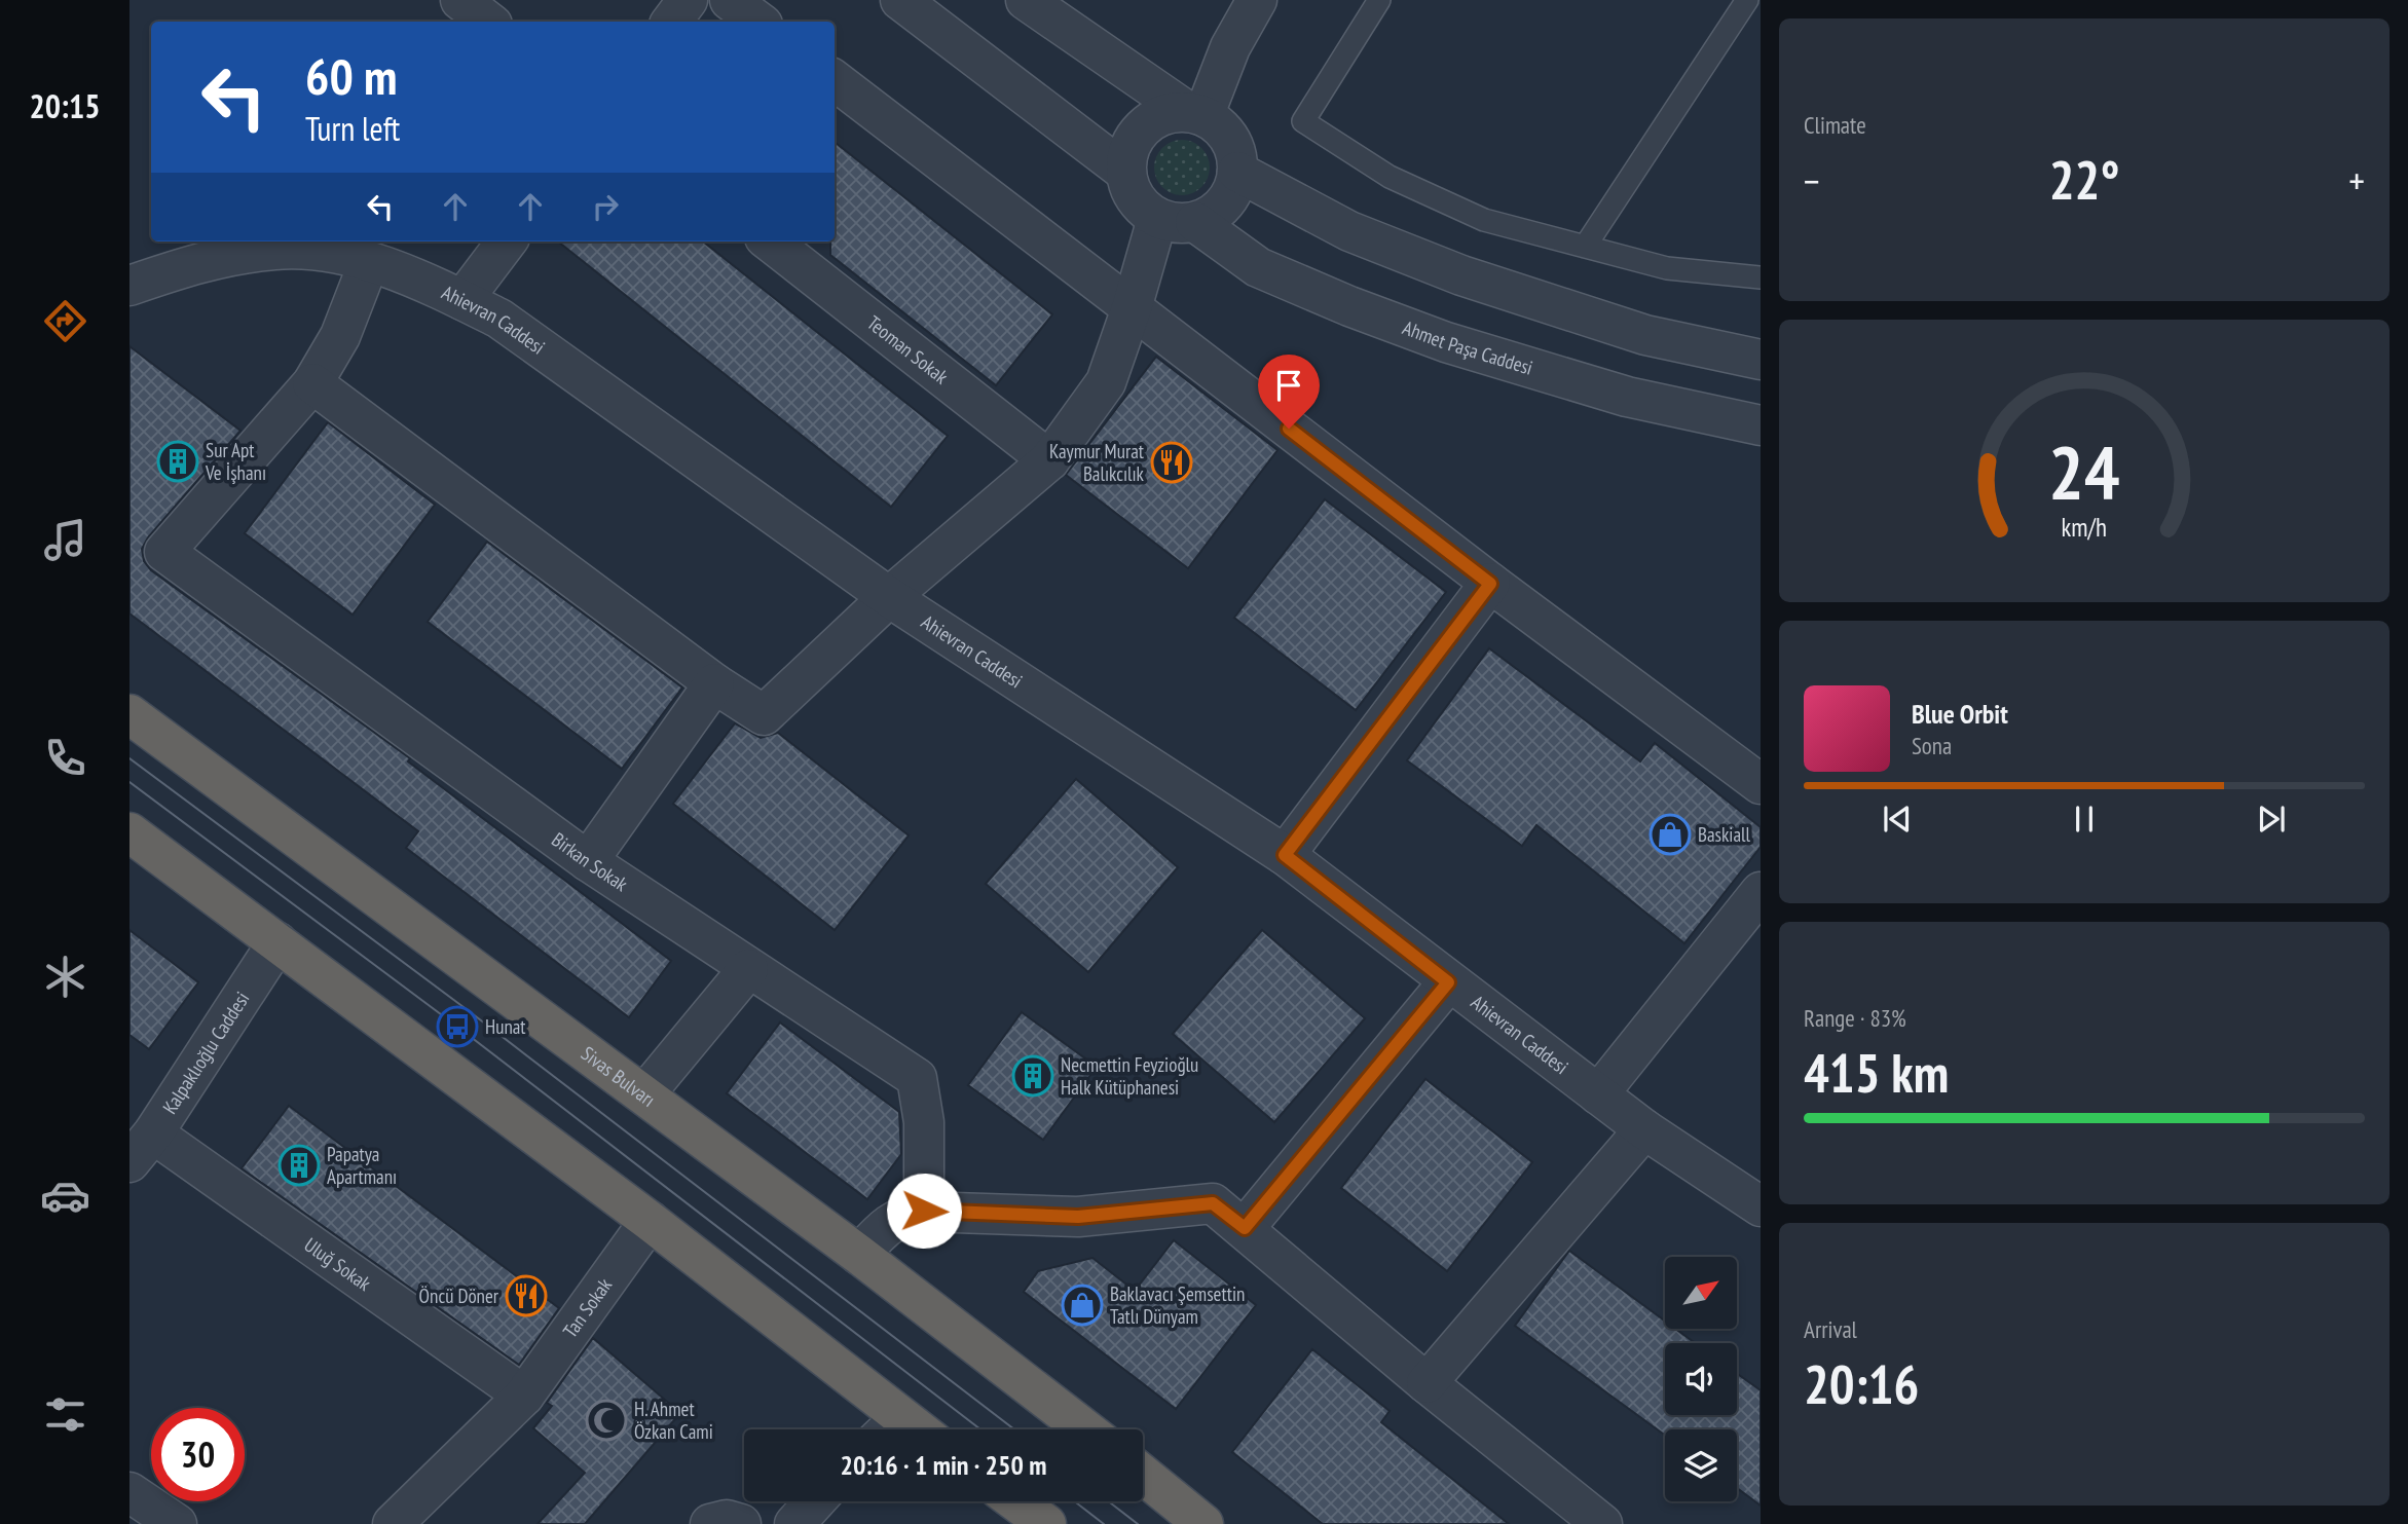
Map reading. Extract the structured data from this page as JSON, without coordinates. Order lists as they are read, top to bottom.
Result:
{
  "streets": {
    "highway": ["Sivas Bulvarı"],
    "street": [
      "Ahievran Caddesi",
      "Ahmet Paşa Caddesi",
      "Teoman Sokak",
      "Birkan Sokak",
      "Kalpaklıoğlu Caddesi",
      "Uluğ Sokak",
      "Tan Sokak"
    ]
  },
  "crossings": [
    ["Kalpaklıoğlu Caddesi", "Uluğ Sokak"],
    ["Uluğ Sokak", "Tan Sokak"]
  ],
  "places": {
    "building": ["Sur Apt Ve İşhanı", "Necmettin Feyzioğlu Halk Kütüphanesi", "Papatya Apartmanı"],
    "restaurant": ["Kaymur Murat Balıkcılık", "Öncü Döner"],
    "shop": ["Baskiall", "Baklavacı Şemsettin Tatlı Dünyam"],
    "bus stop": ["Hunat"],
    "mosque": ["H. Ahmet Özkan Cami"]
  },
  "north": "top right",
  "page": {
    "tabs": "20:15",
    "tile": [
      "Climate",
      ["Range · 83%", "415 km"],
      ["Arrival", "20:16"]
    ],
    "turn": ["60 m", "Turn left"],
    "heat": ["−", "22°", "+"],
    "song": ["Blue Orbit", "Sona"],
    "limit": "30",
    "trip": "20:16 · 1 min · 250 m",
    "gauge": ["24", "km/h"]
  }
}
